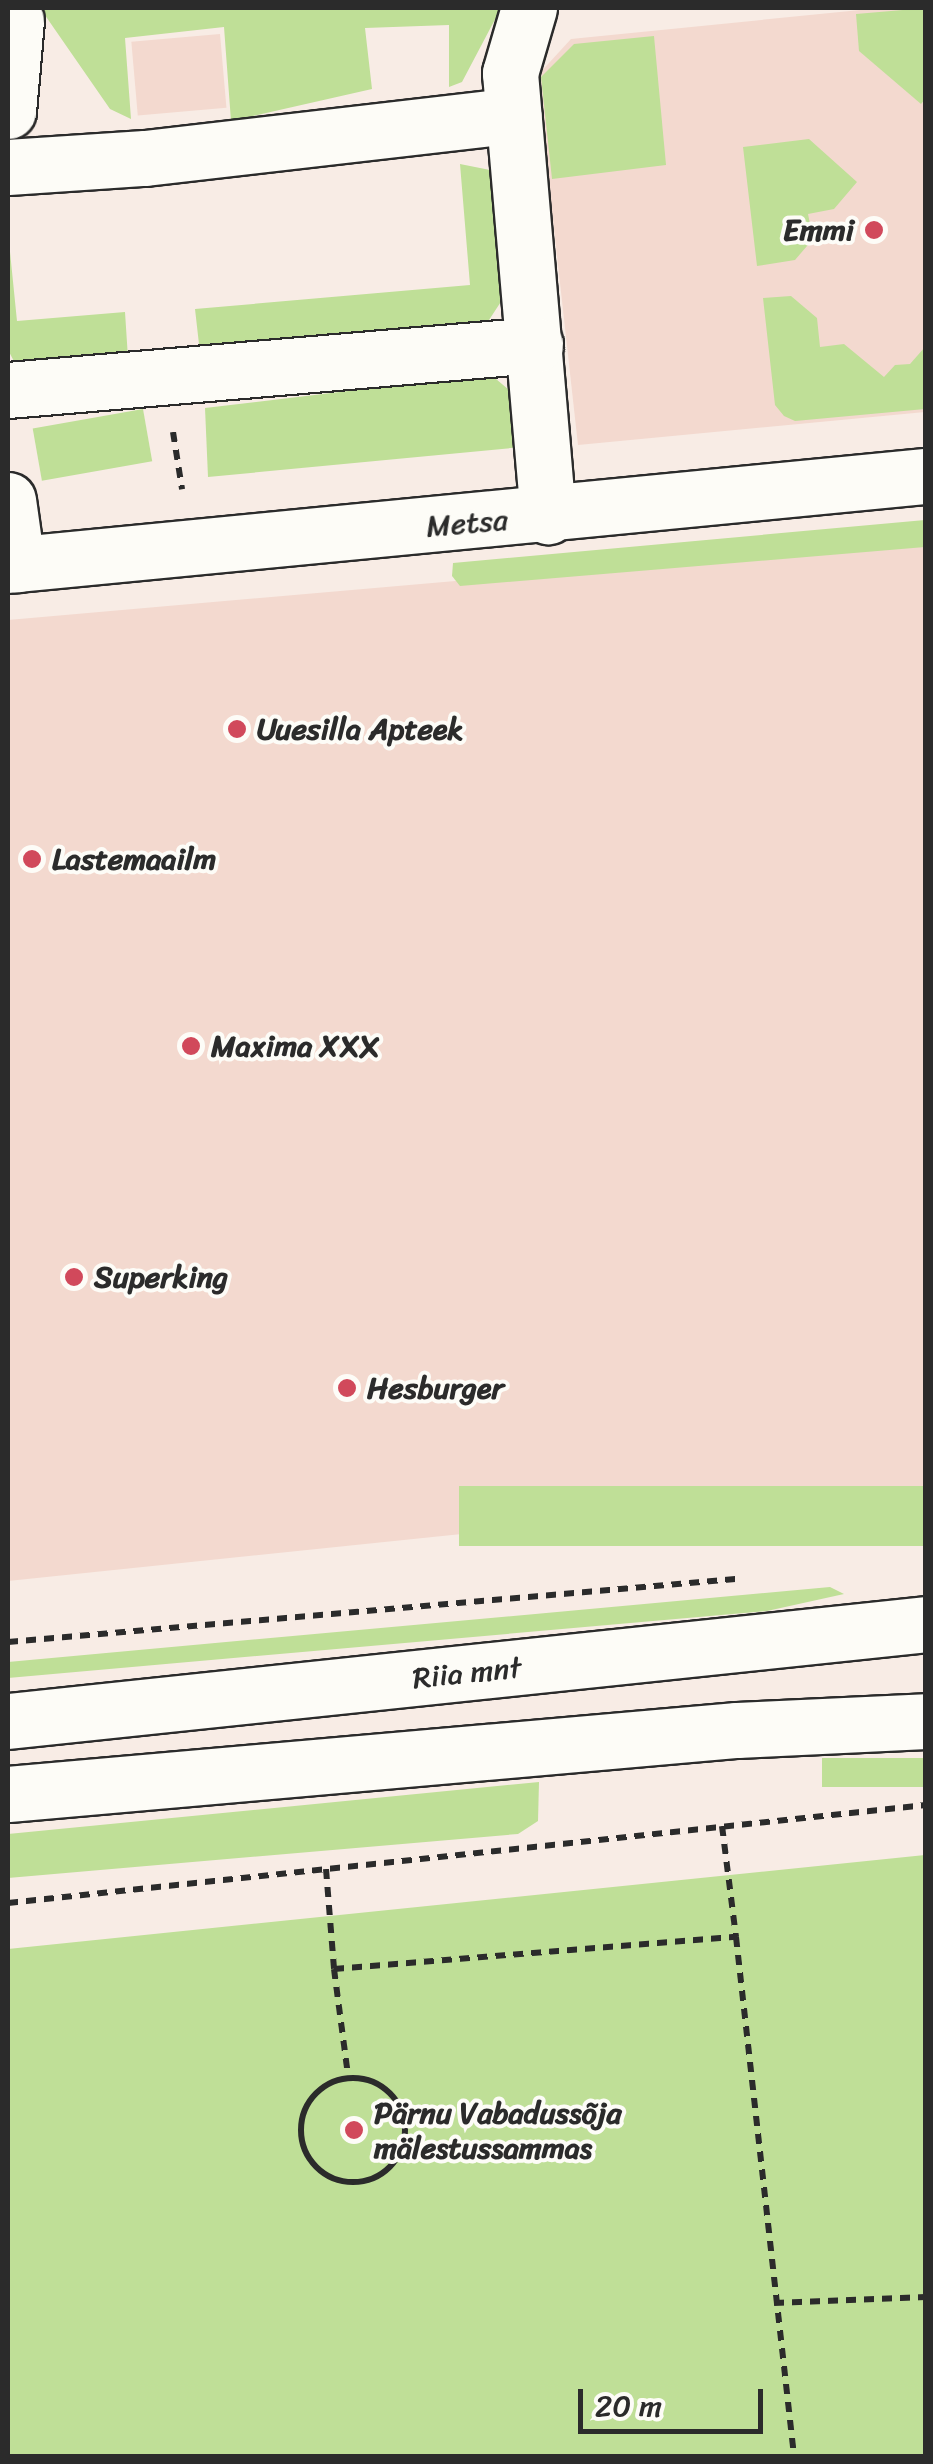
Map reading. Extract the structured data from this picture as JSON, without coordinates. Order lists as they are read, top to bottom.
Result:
{
  "streets": {
    "street": ["Metsa", "Riia mnt"]
  },
  "places": [
    "Emmi",
    "Uuesilla Apteek",
    "Lastemaailm",
    "Maxima XXX",
    "Superking",
    "Hesburger",
    "Pärnu Vabadussõja mälestussammas"
  ],
  "scale_bar": "20 m"
}
